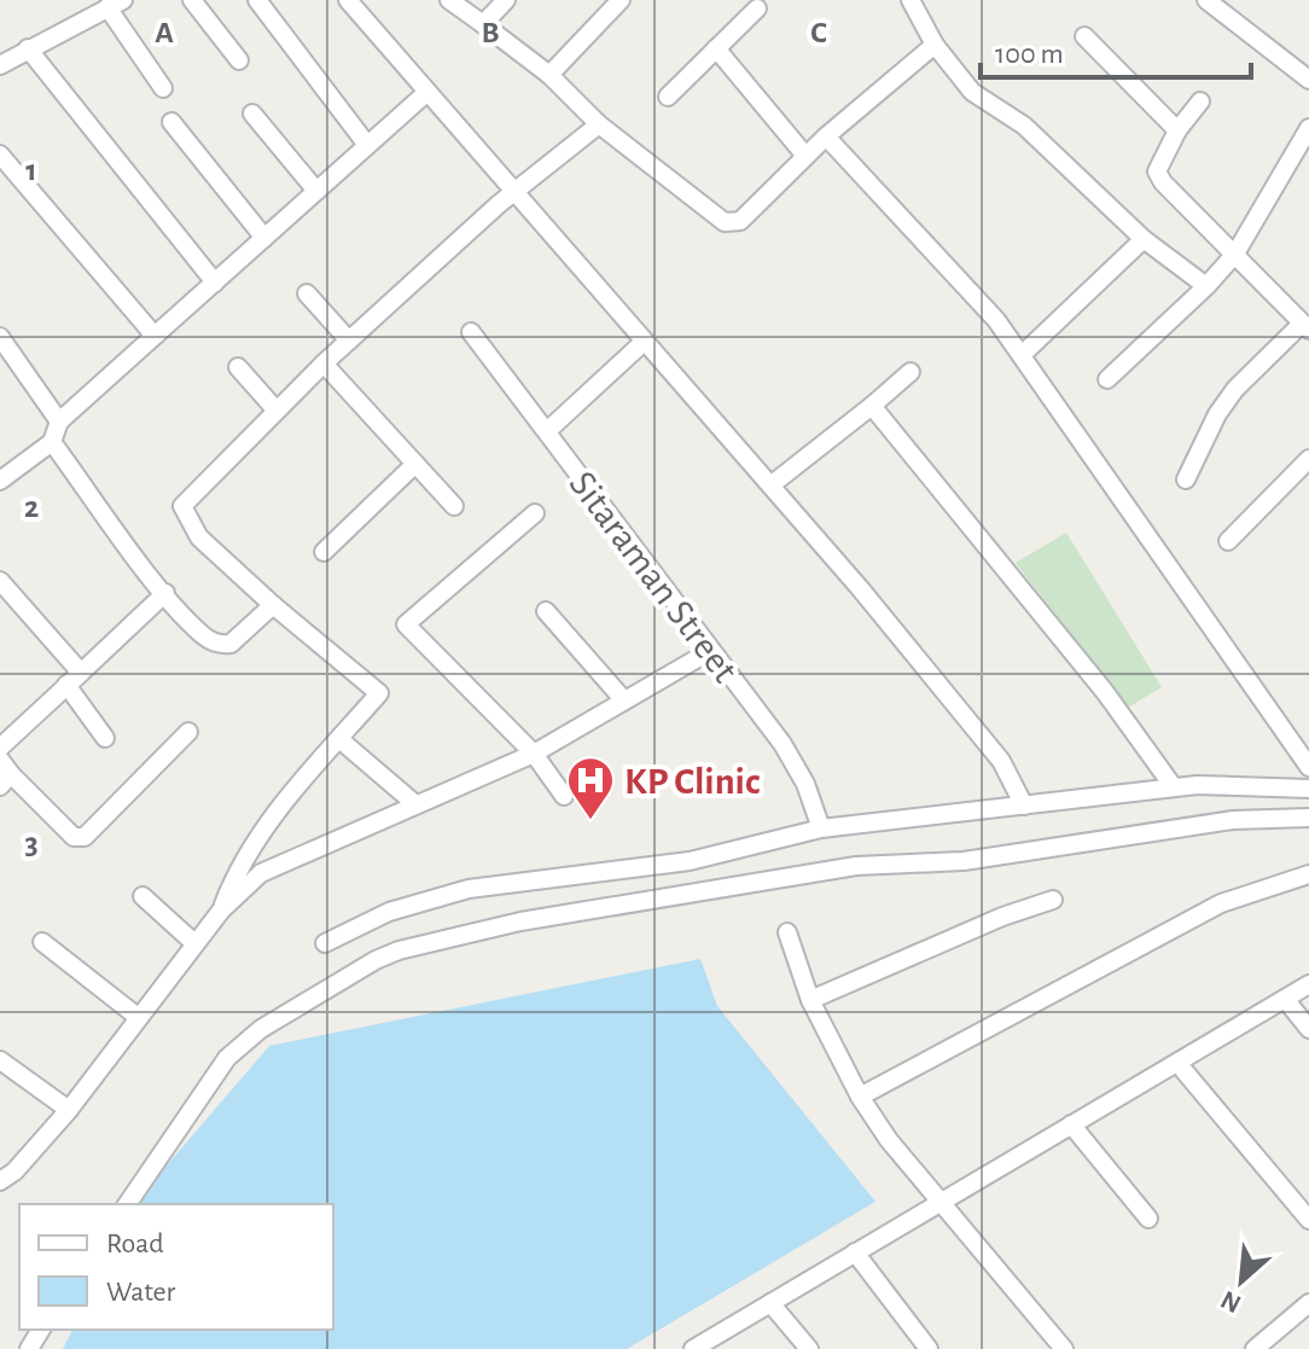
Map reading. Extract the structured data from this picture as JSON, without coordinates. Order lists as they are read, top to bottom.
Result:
{
  "streets": {
    "street": ["Sitaraman Street"]
  },
  "places": {
    "hospital": ["KP Clinic"]
  },
  "legend": ["Road", "Water"],
  "scale_bar": "100 m",
  "north": "bottom left",
  "grid": {
    "columns": ["A", "B", "C"],
    "rows": ["1", "2", "3"]
  }
}
